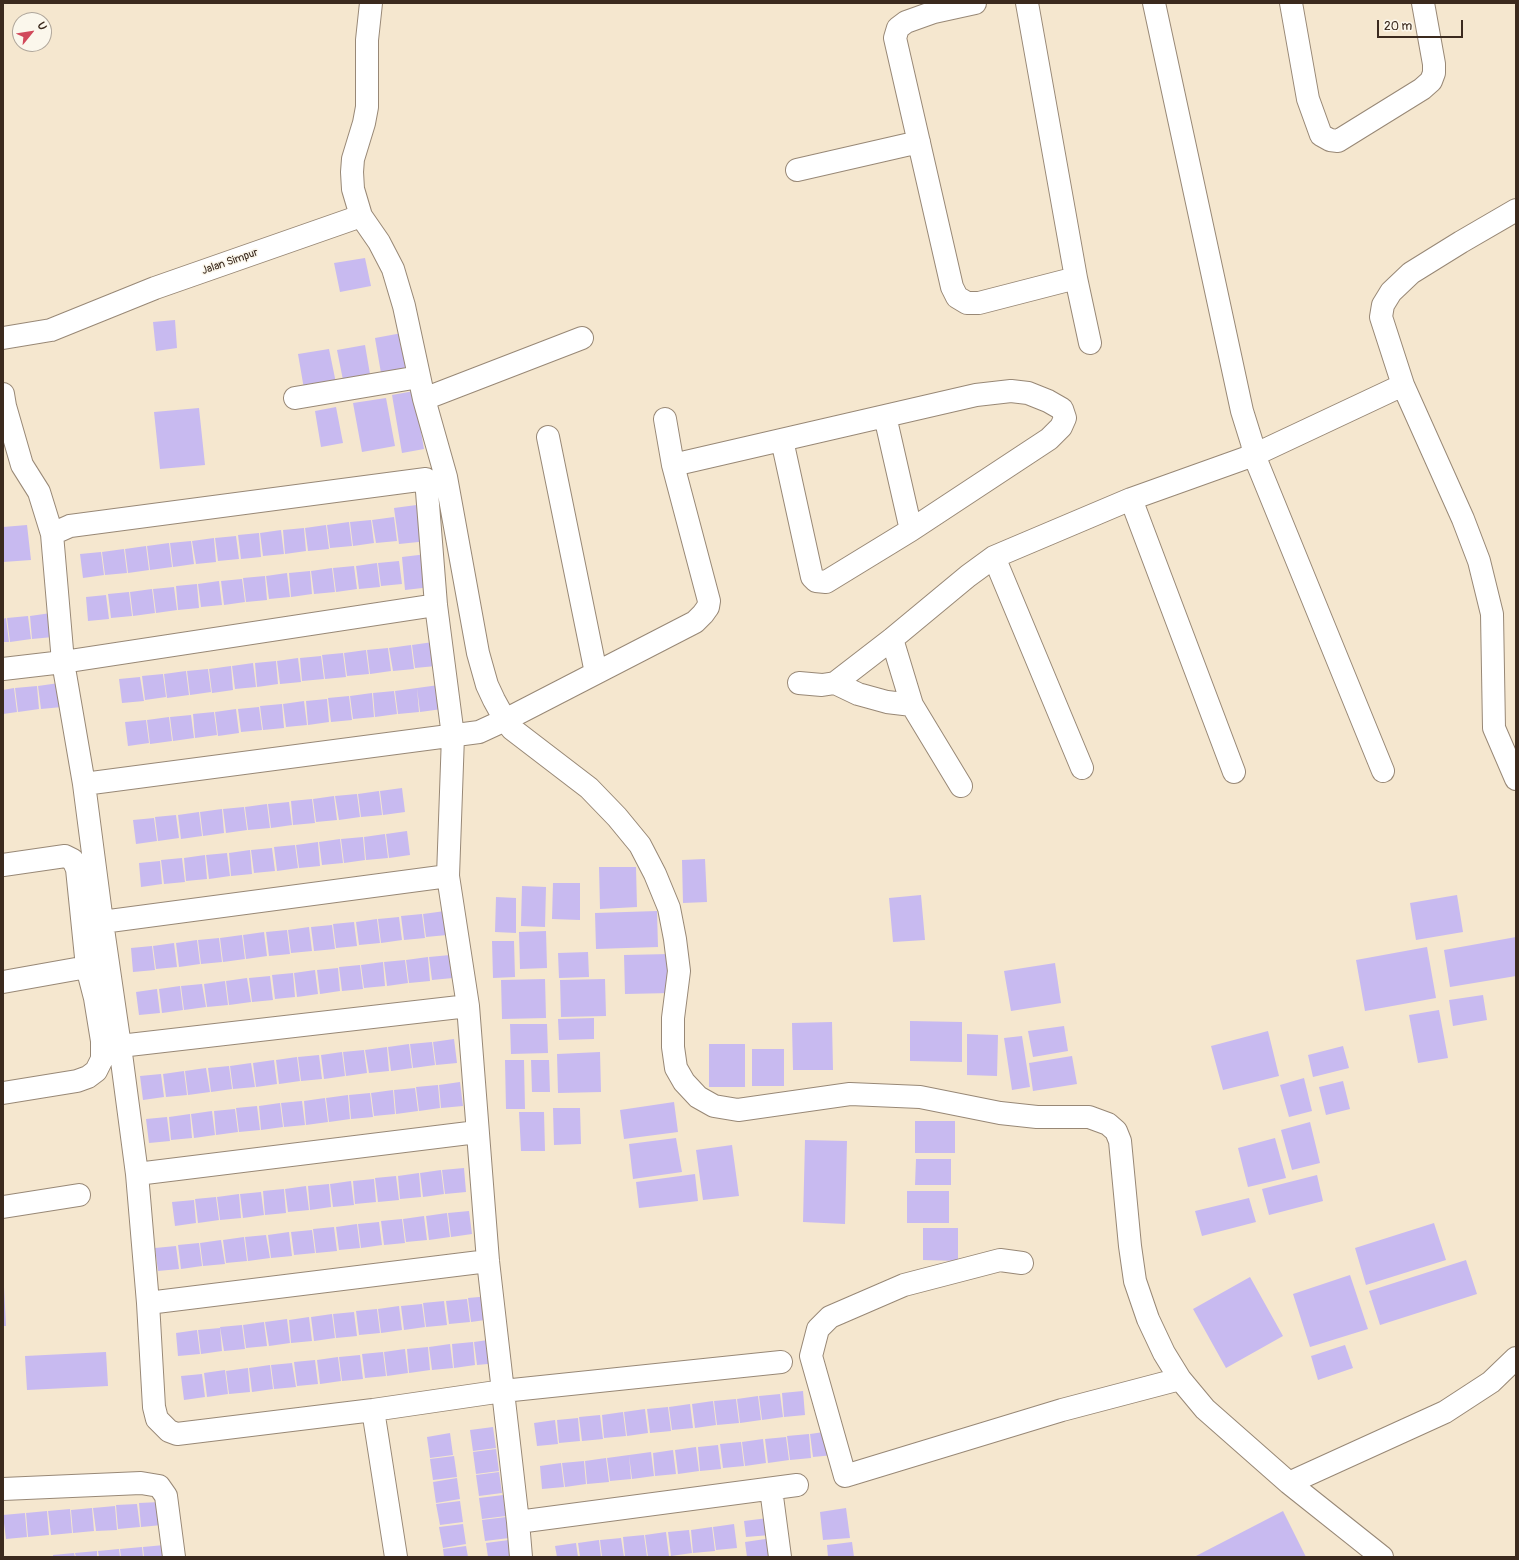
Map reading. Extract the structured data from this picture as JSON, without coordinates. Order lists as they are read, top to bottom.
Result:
{
  "streets": {
    "street": ["Jalan Simpur"]
  },
  "scale_bar": "20 m",
  "north": "top right"
}
